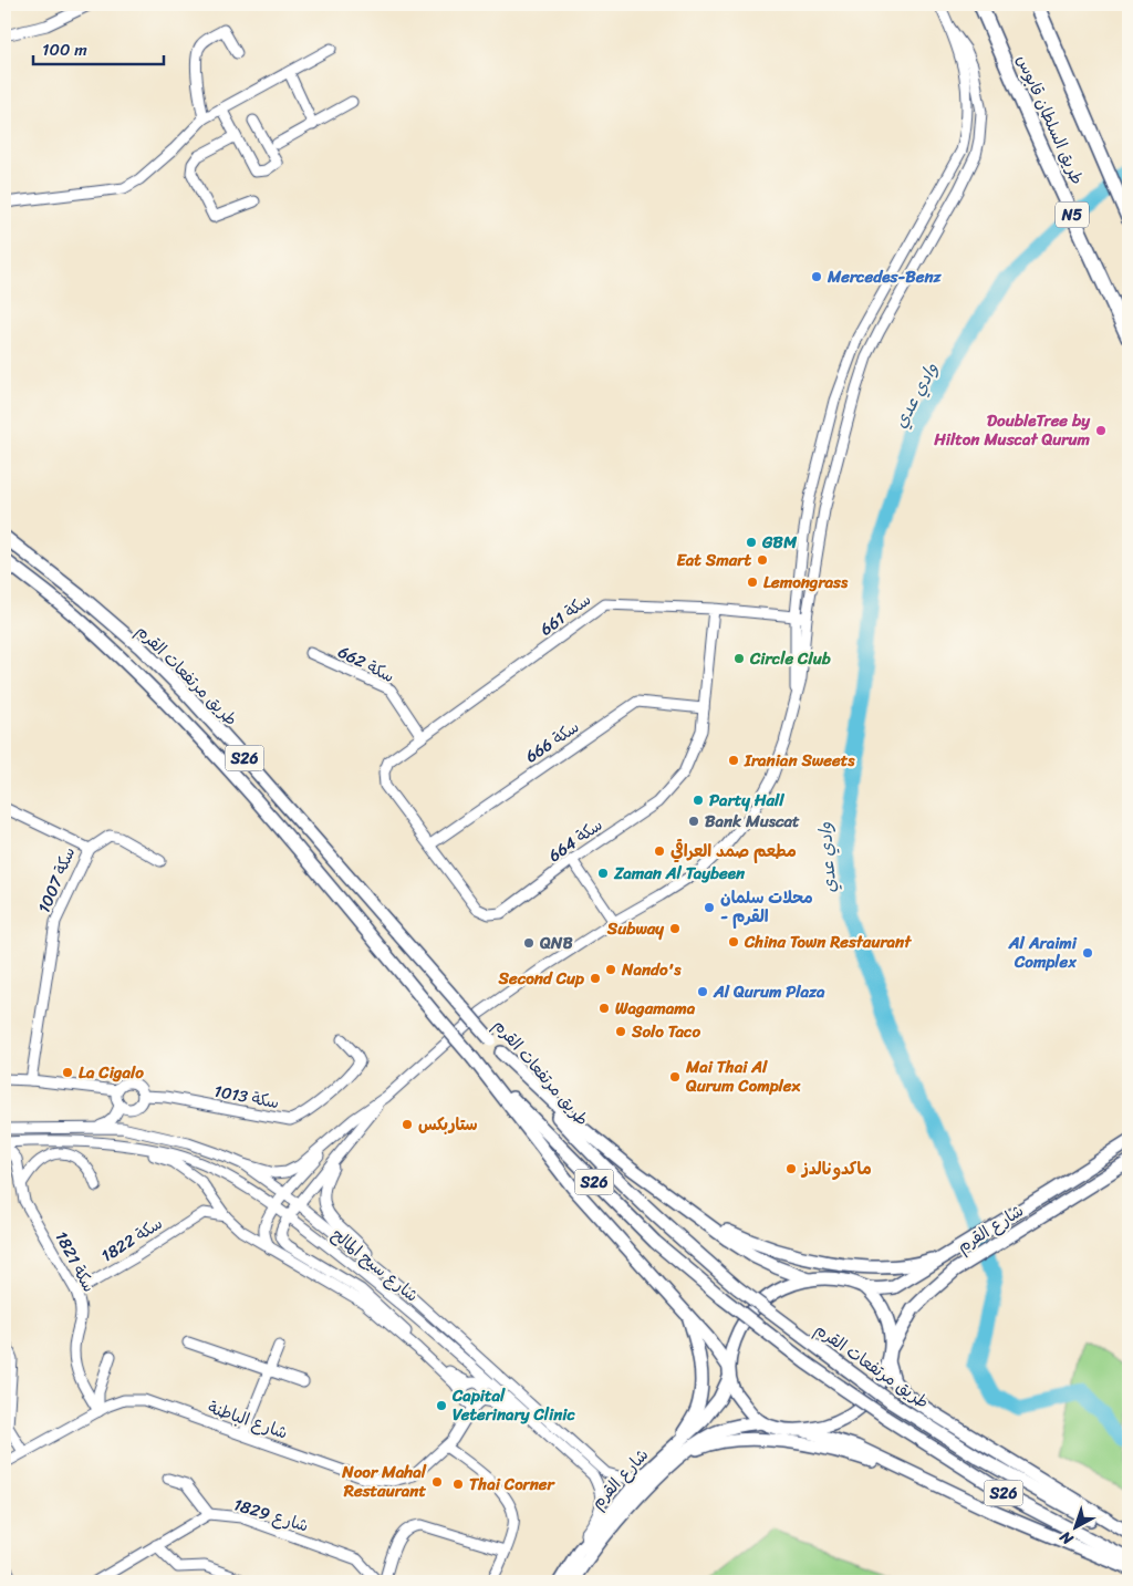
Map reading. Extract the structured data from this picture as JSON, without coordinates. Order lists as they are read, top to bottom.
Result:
{
  "streets": {
    "highway": ["طريق السلطان قابوس", "N5"],
    "main road": ["طريق مرتفعات القرم", "S26", "شارع القرم"],
    "street": [
      "سكة 661",
      "سكة 662",
      "سكة 666",
      "سكة 664",
      "سكة 1007",
      "سكة 1013",
      "سكة 1822",
      "سكة 1821",
      "شارع سيح المالح",
      "شارع الباطنة",
      "1829 شارع"
    ]
  },
  "crossings": [
    ["سكة 661", "سكة 662"],
    ["سكة 661", "سكة 664"],
    ["سكة 666", "سكة 664"],
    ["شارع القرم", "شارع سيح المالح"],
    ["سكة 1822", "سكة 1821"],
    ["سكة 1821", "شارع الباطنة"]
  ],
  "water": ["وادي عدي"],
  "places": [
    "Mercedes-Benz",
    "DoubleTree by Hilton Muscat Qurum",
    "GBM",
    "Eat Smart",
    "Lemongrass",
    "Circle Club",
    "Iranian Sweets",
    "Party Hall",
    "Bank Muscat",
    "مطعم صمد العراقي",
    "Zaman Al Taybeen",
    "محلات سلمان - القرم",
    "Subway",
    "China Town Restaurant",
    "QNB",
    "Al Araimi Complex",
    "Nando's",
    "Second Cup",
    "Al Qurum Plaza",
    "Wagamama",
    "Solo Taco",
    "La Cigalo",
    "Mai Thai Al Qurum Complex",
    "ستاربكس",
    "ماكدونالدز",
    "Capital Veterinary Clinic",
    "Noor Mahal Restaurant",
    "Thai Corner"
  ],
  "scale_bar": "100 m",
  "north": "bottom left"
}
